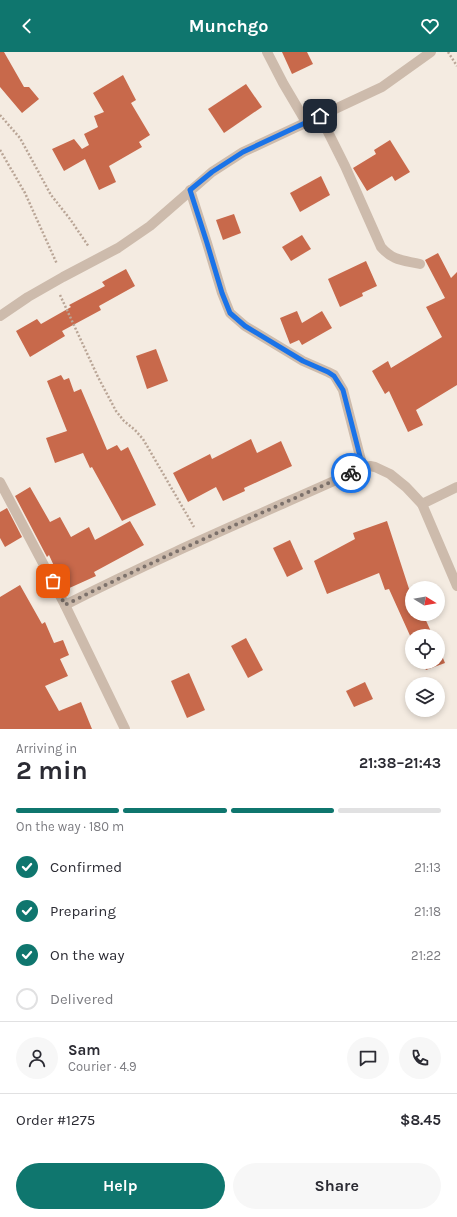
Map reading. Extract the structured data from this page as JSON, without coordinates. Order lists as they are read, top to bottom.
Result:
{
  "north": "right",
  "page": {
    "header": "Munchgo",
    "heading": ["2 min", "Arriving in", "21:38–21:43"],
    "panel": [
      "Sam",
      "Courier · 4.9",
      "Order #1275",
      "$8.45"
    ],
    "bar": "On the way · 180 m",
    "list": [
      ["Confirmed", "21:13"],
      ["Preparing", "21:18"],
      ["On the way", "21:22"],
      "Delivered"
    ],
    "buttons": ["Help", "Share"]
  }
}
